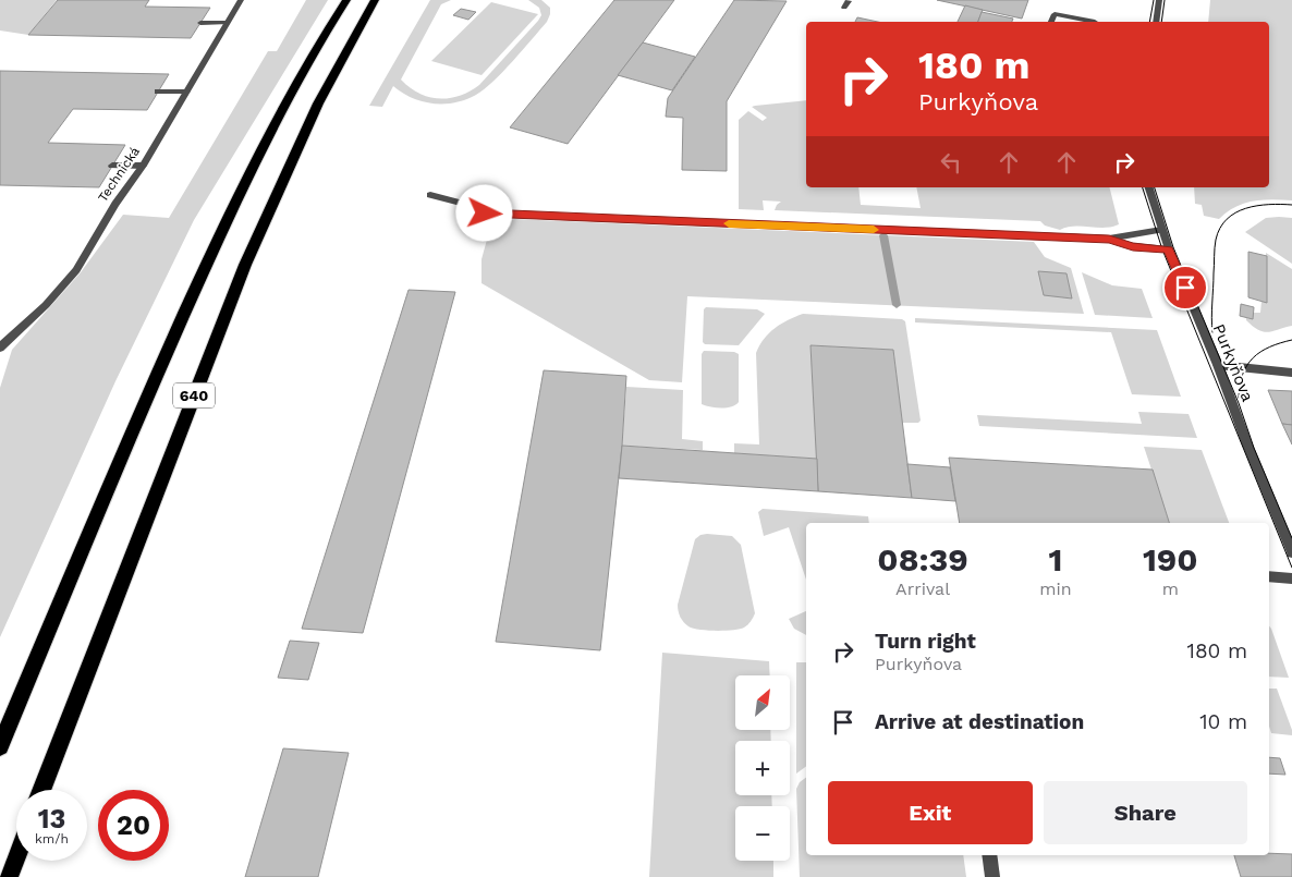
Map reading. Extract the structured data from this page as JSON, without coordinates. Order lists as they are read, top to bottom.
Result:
{
  "streets": {
    "highway": ["640"],
    "street": ["Technická", "Purkyňova"]
  },
  "north": "top right",
  "page": {
    "turn": ["180 m", "Purkyňova"],
    "eta": [
      "08:39",
      "Arrival",
      "1",
      "min",
      "190",
      "m"
    ],
    "list": [
      {
        "name": "Turn right",
        "note": "Purkyňova",
        "value": "180 m"
      },
      {
        "name": "Arrive at destination",
        "value": "10 m"
      }
    ],
    "map_buttons": ["+", "−"],
    "buttons": ["Exit", "Share"],
    "speed": "13 km/h",
    "limit": "20"
  }
}
